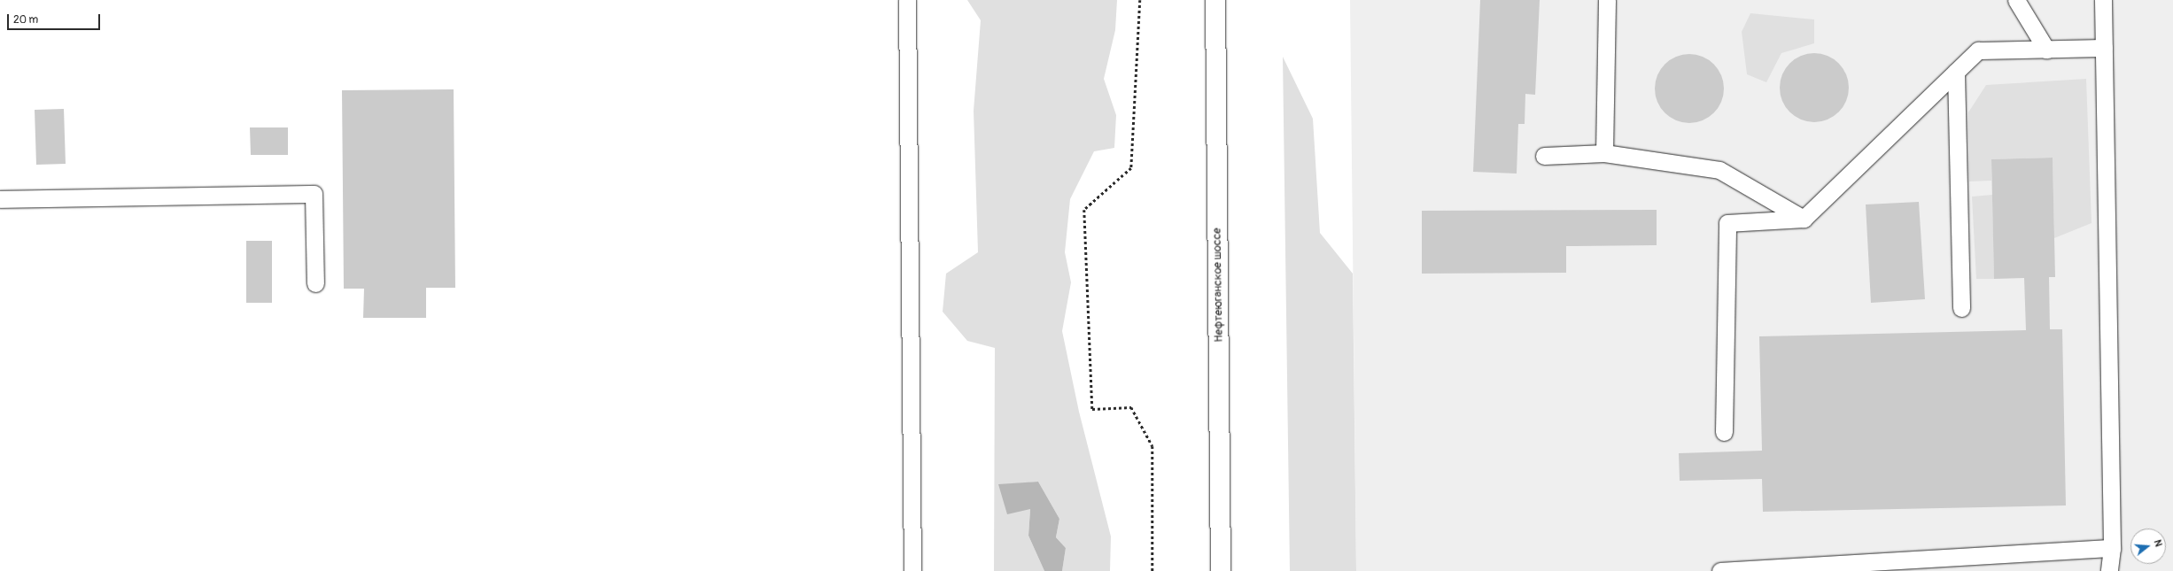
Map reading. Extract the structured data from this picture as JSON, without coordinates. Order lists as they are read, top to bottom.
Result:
{
  "streets": {
    "main road": ["Нефтеюганское шоссе"]
  },
  "scale_bar": "20 m",
  "north": "right"
}
